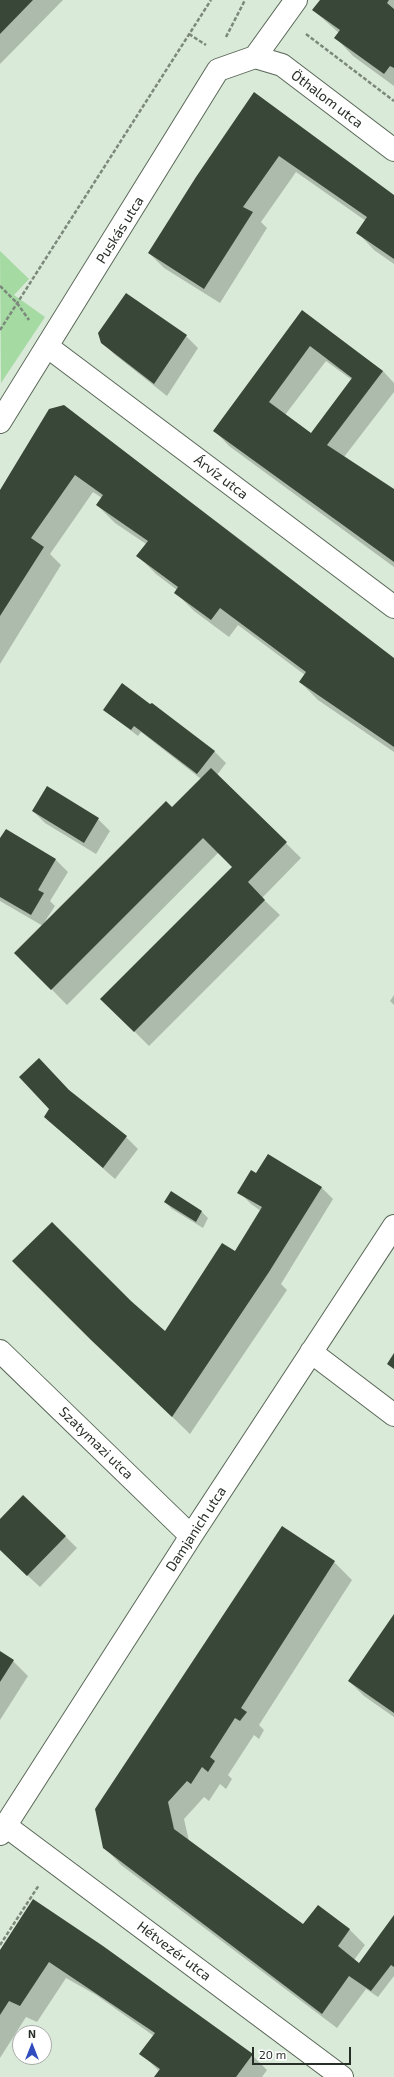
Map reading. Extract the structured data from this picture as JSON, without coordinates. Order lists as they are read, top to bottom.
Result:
{
  "streets": {
    "street": [
      "Öthalom utca",
      "Puskás utca",
      "Árvíz utca",
      "Szatymazi utca",
      "Damjanich utca",
      "Hétvezér utca"
    ]
  },
  "crossings": [
    ["Öthalom utca", "Puskás utca"],
    ["Puskás utca", "Árvíz utca"],
    ["Szatymazi utca", "Damjanich utca"],
    ["Damjanich utca", "Hétvezér utca"]
  ],
  "scale_bar": "20 m",
  "north": "top"
}
